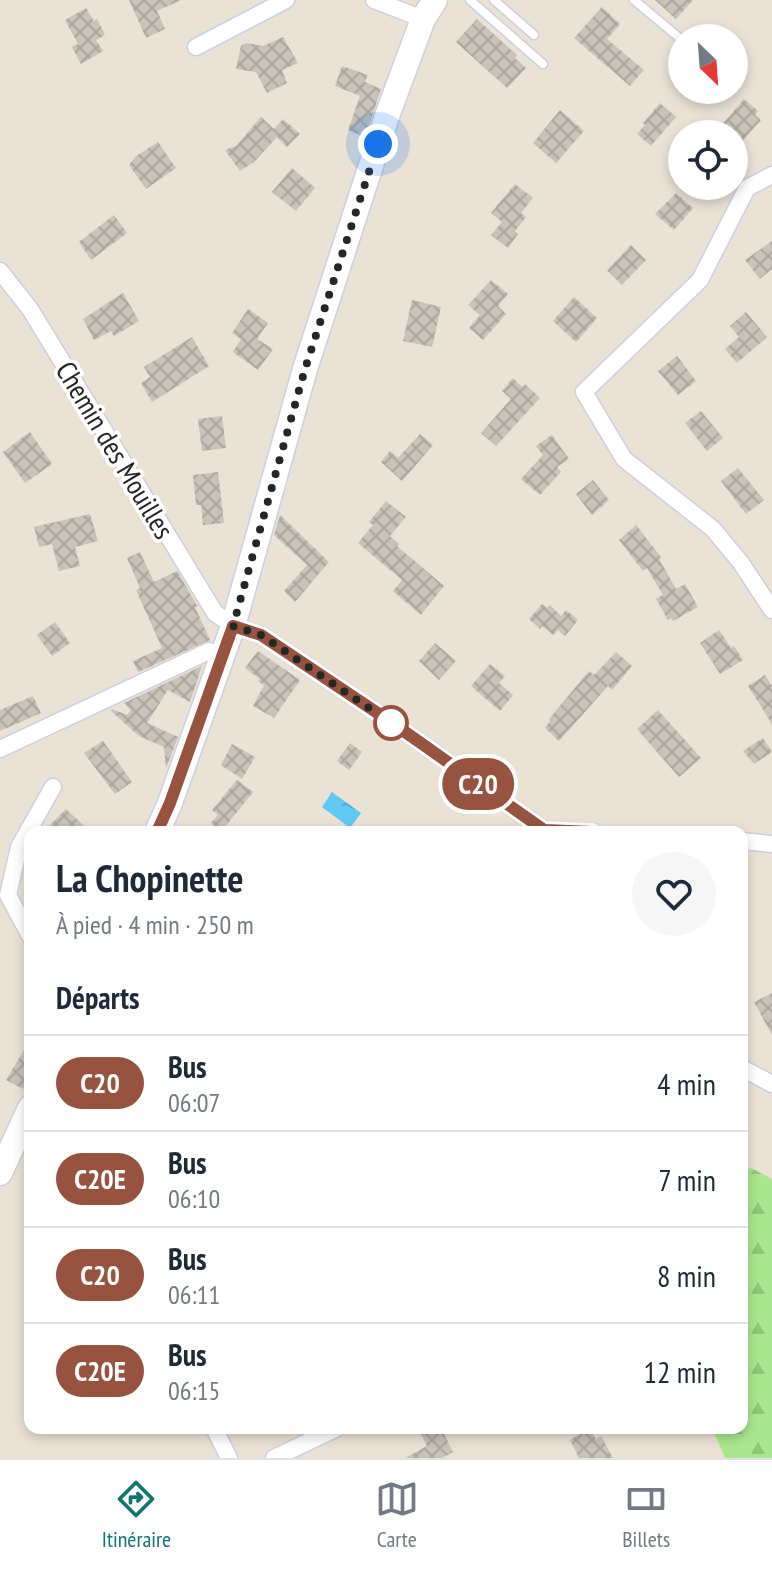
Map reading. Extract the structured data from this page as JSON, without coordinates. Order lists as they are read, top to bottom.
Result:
{
  "streets": {
    "street": ["Chemin des Mouilles"]
  },
  "lines": ["bus line C20"],
  "north": "bottom right",
  "page": {
    "on_map": "C20",
    "heading": [
      ["La Chopinette", "À pied · 4 min · 250 m"],
      "Départs"
    ],
    "list": [
      {
        "mark": "C20",
        "name": "Bus",
        "note": "06:07",
        "value": "4 min"
      },
      {
        "mark": "C20E",
        "name": "Bus",
        "note": "06:10",
        "value": "7 min"
      },
      {
        "mark": "C20",
        "name": "Bus",
        "note": "06:11",
        "value": "8 min"
      },
      {
        "mark": "C20E",
        "name": "Bus",
        "note": "06:15",
        "value": "12 min"
      }
    ],
    "tabs": ["Itinéraire", "Carte", "Billets"]
  }
}
